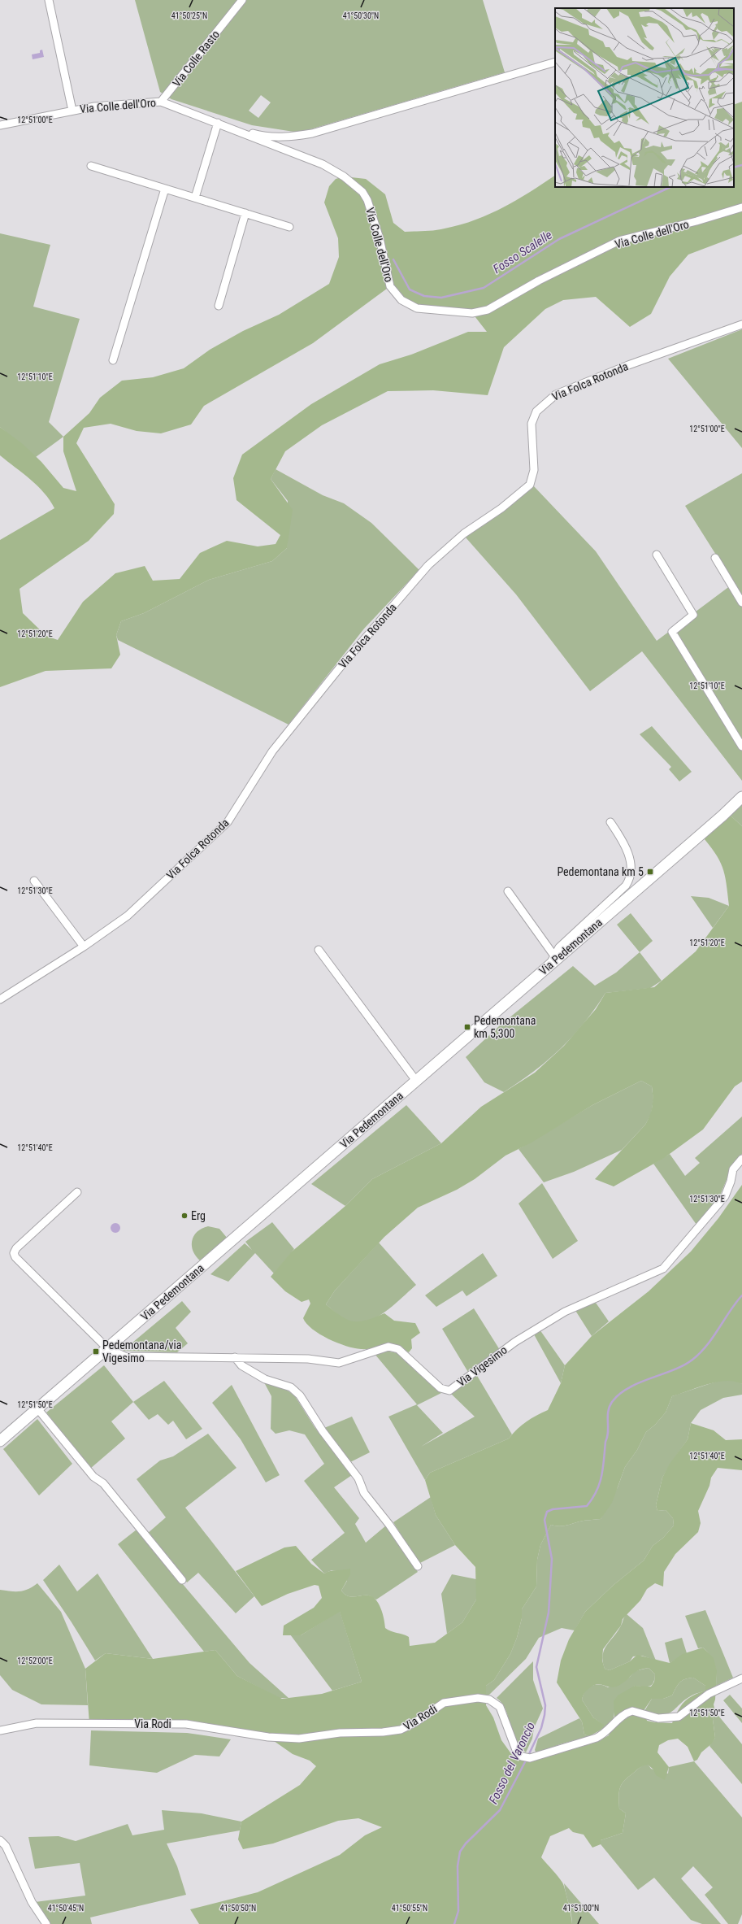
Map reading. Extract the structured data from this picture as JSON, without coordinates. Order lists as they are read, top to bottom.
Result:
{
  "streets": {
    "street": [
      "Via Colle Rasto",
      "Via Colle dell'Oro",
      "Via Folca Rotonda",
      "Via Pedemontana",
      "Via Vigesimo",
      "Via Rodi"
    ]
  },
  "crossings": [
    ["Via Colle Rasto", "Via Colle dell'Oro"],
    ["Via Pedemontana", "Via Vigesimo"]
  ],
  "water": ["Fosso Scalelle", "Fosso del Varoncio"],
  "places": {
    "transit": ["Pedemontana km 5", "Pedemontana km 5,300", "Pedemontana/via Vigesimo"],
    "other": ["Erg"]
  },
  "coordinates": [
    "41°50'25\"N",
    "41°50'30\"N",
    "12°51'00\"E",
    "12°51'10\"E",
    "12°51'20\"E",
    "12°51'30\"E",
    "12°51'40\"E",
    "12°51'50\"E",
    "12°52'00\"E",
    "41°50'45\"N",
    "41°50'50\"N",
    "41°50'55\"N",
    "41°51'00\"N"
  ]
}
